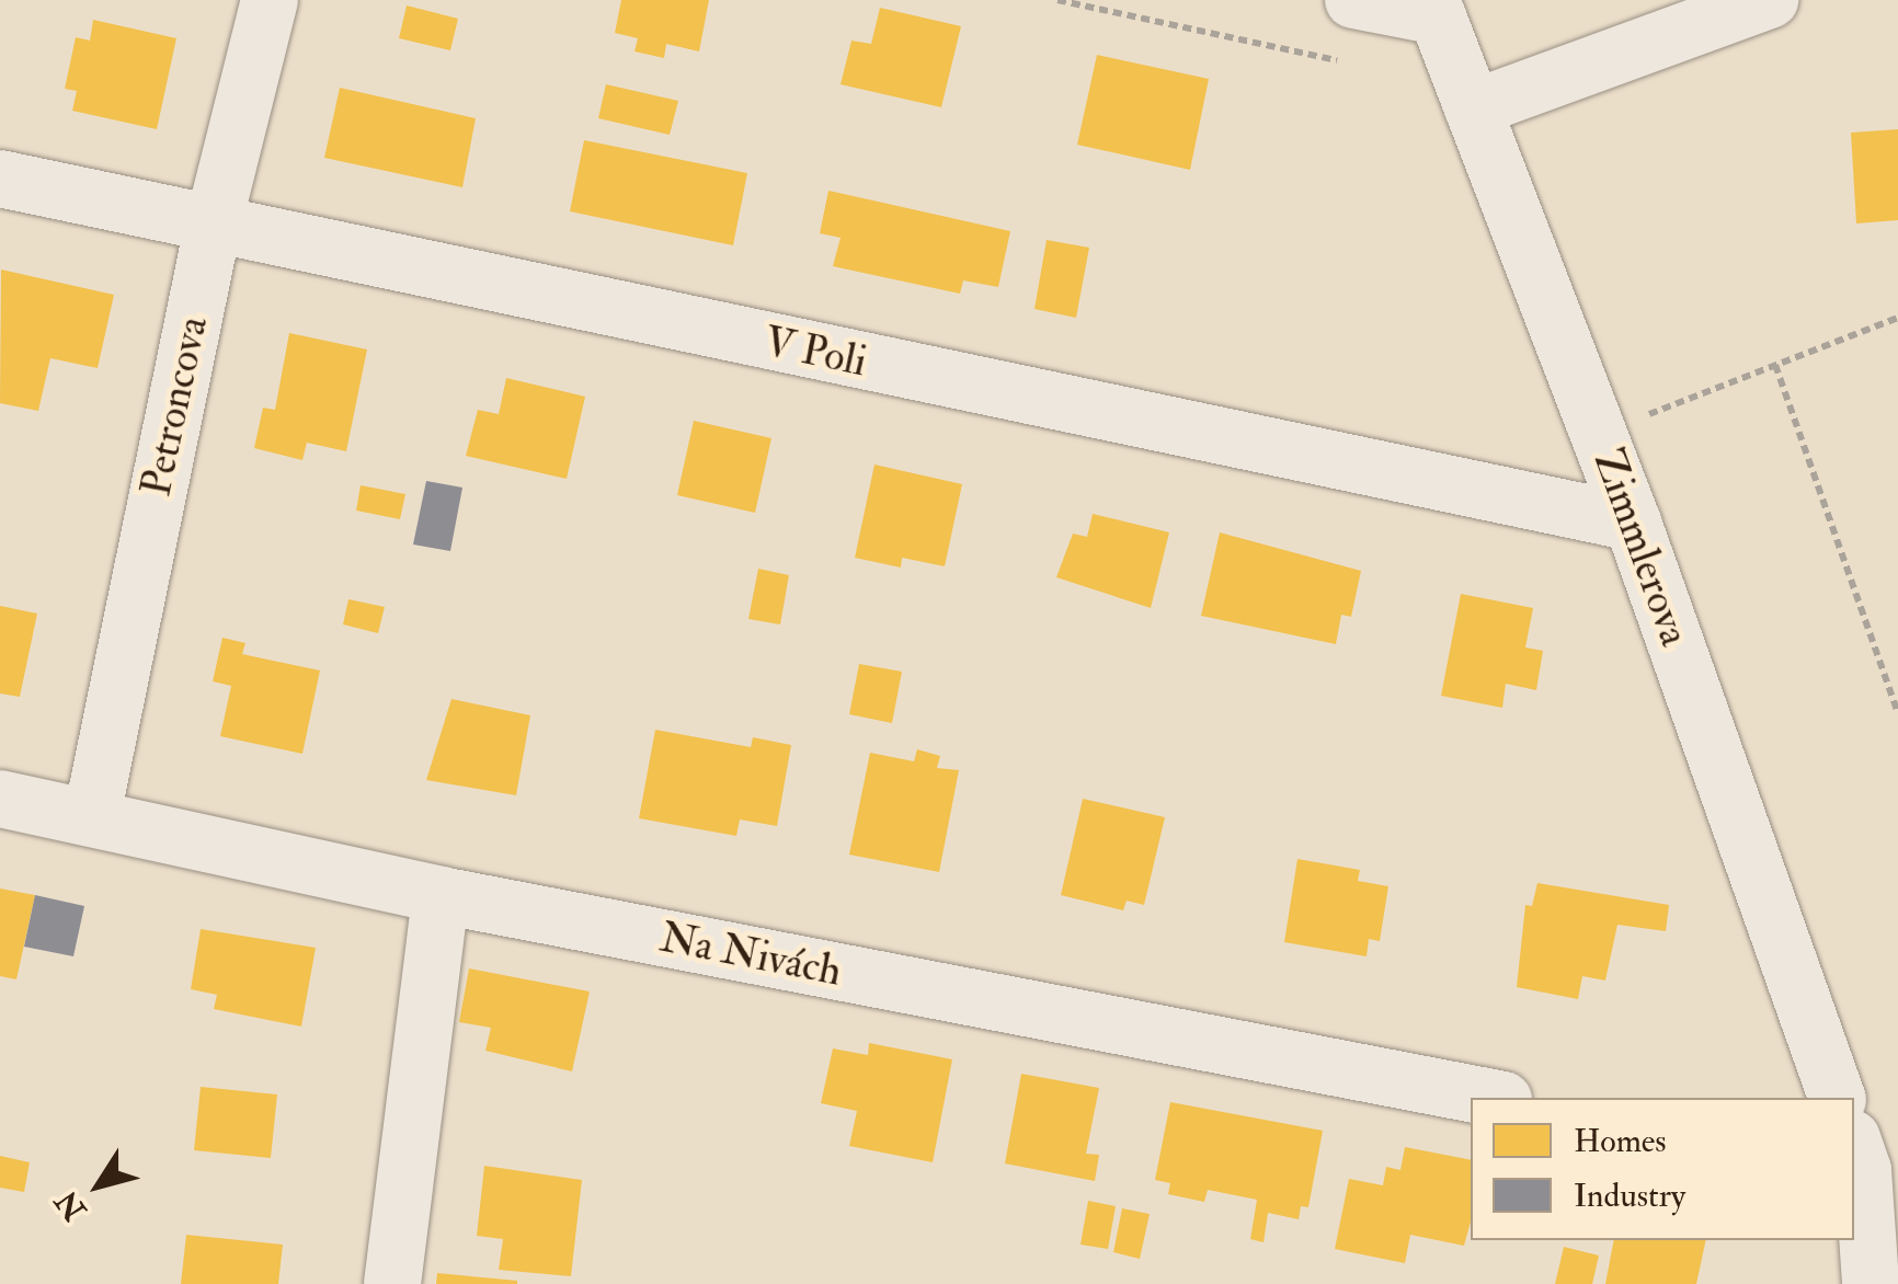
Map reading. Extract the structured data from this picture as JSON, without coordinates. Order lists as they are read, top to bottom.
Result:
{
  "streets": {
    "street": [
      "V Poli",
      "Petroncova",
      "Zimmlerova",
      "Na Nivách"
    ]
  },
  "crossings": [
    ["V Poli", "Petroncova"],
    ["V Poli", "Zimmlerova"],
    ["Petroncova", "Na Nivách"]
  ],
  "legend": ["Homes", "Industry"],
  "north": "bottom left"
}
